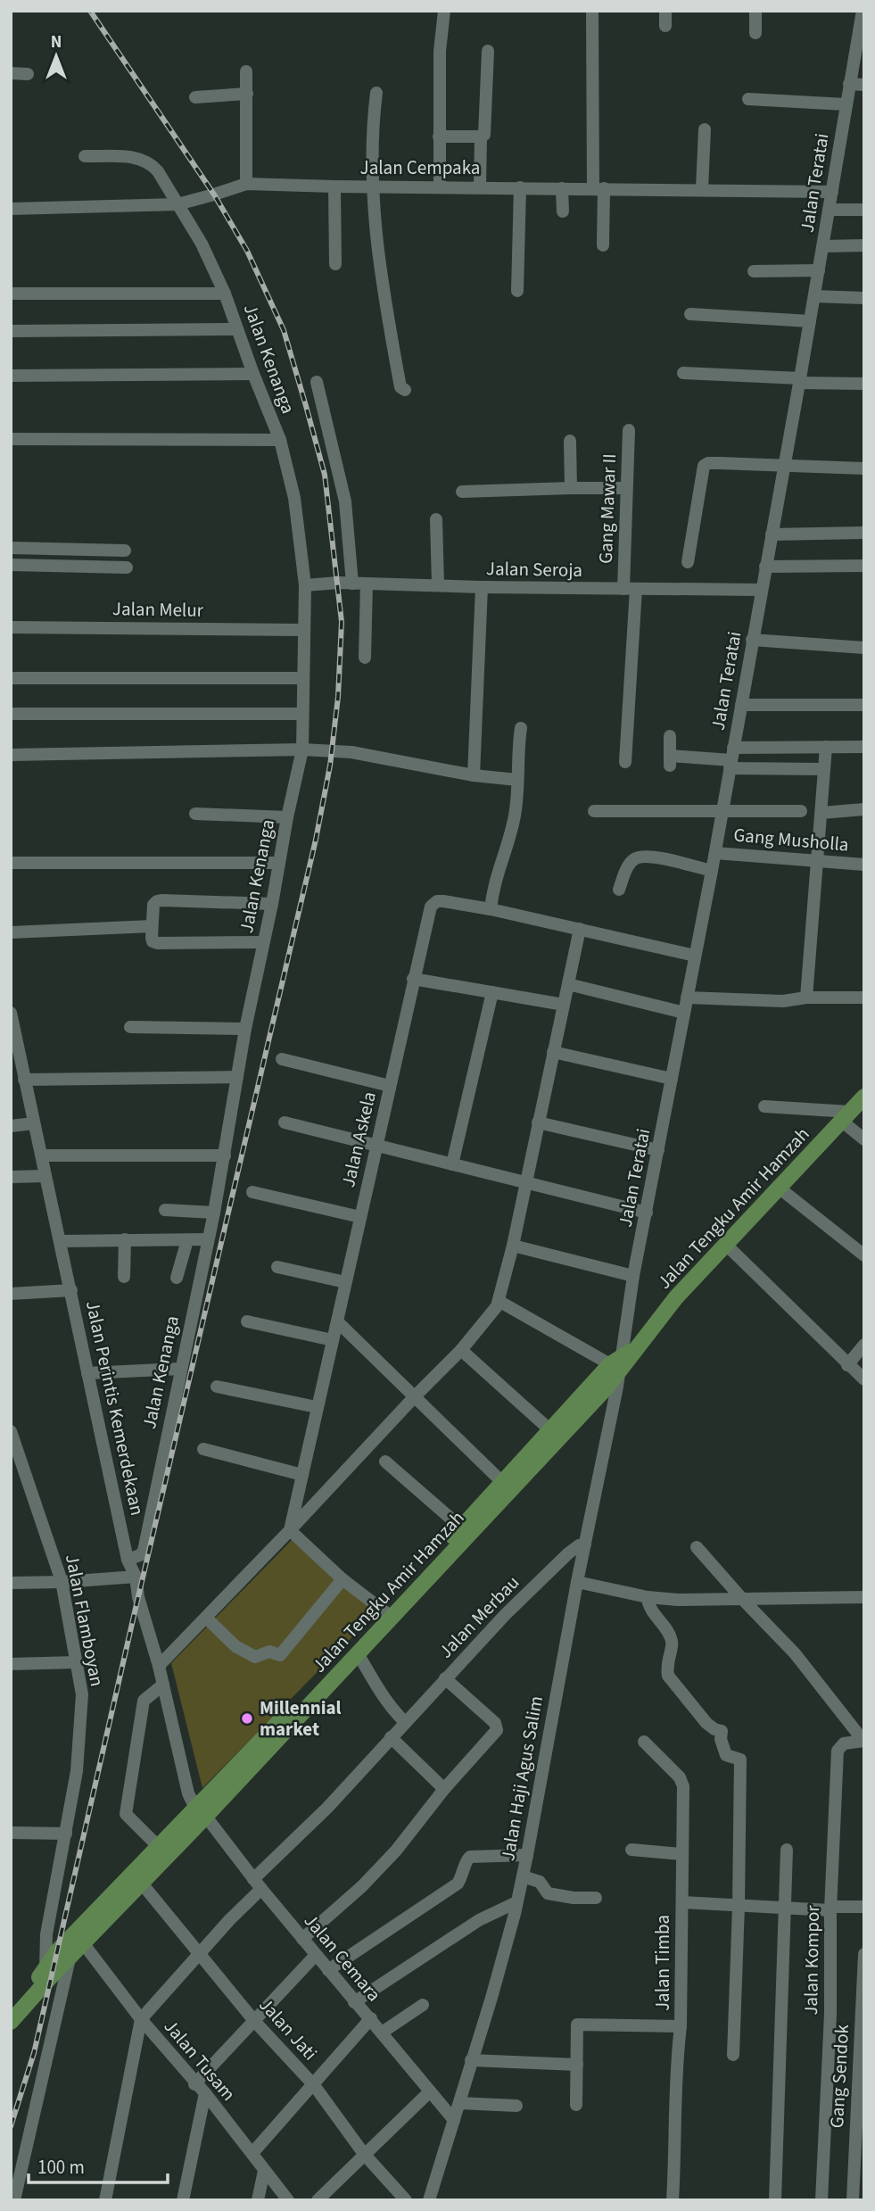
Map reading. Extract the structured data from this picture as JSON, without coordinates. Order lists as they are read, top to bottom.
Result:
{
  "streets": {
    "main road": ["Jalan Tengku Amir Hamzah"],
    "street": [
      "Jalan Cempaka",
      "Jalan Teratai",
      "Jalan Kenanga",
      "Gang Mawar II",
      "Jalan Seroja",
      "Jalan Melur",
      "Gang Musholla",
      "Jalan Askela",
      "Jalan Perintis Kemerdekaan",
      "Jalan Merbau",
      "Jalan Flamboyan",
      "Jalan Haji Agus Salim",
      "Jalan Cemara",
      "Jalan Kompor",
      "Jalan Timba",
      "Jalan Jati",
      "Jalan Tusam",
      "Gang Sendok"
    ]
  },
  "crossings": [
    ["Jalan Cempaka", "Jalan Teratai"],
    ["Jalan Cempaka", "Jalan Kenanga"],
    ["Jalan Teratai", "Jalan Seroja"],
    ["Jalan Teratai", "Gang Musholla"],
    ["Jalan Teratai", "Jalan Askela"],
    ["Jalan Teratai", "Jalan Tengku Amir Hamzah"],
    ["Jalan Teratai", "Jalan Haji Agus Salim"],
    ["Jalan Kenanga", "Jalan Seroja"],
    ["Jalan Kenanga", "Jalan Melur"],
    ["Jalan Kenanga", "Jalan Perintis Kemerdekaan"],
    ["Gang Mawar II", "Jalan Seroja"],
    ["Jalan Tengku Amir Hamzah", "Jalan Perintis Kemerdekaan"],
    ["Jalan Tengku Amir Hamzah", "Jalan Flamboyan"],
    ["Jalan Tengku Amir Hamzah", "Jalan Haji Agus Salim"],
    ["Jalan Tengku Amir Hamzah", "Jalan Cemara"],
    ["Jalan Tengku Amir Hamzah", "Jalan Jati"],
    ["Jalan Tengku Amir Hamzah", "Jalan Tusam"],
    ["Jalan Perintis Kemerdekaan", "Jalan Cemara"],
    ["Jalan Merbau", "Jalan Haji Agus Salim"],
    ["Jalan Merbau", "Jalan Cemara"],
    ["Jalan Merbau", "Jalan Jati"],
    ["Jalan Merbau", "Jalan Tusam"],
    ["Jalan Haji Agus Salim", "Jalan Cemara"]
  ],
  "places": ["Millennial market"],
  "scale_bar": "100 m",
  "north": "top"
}
